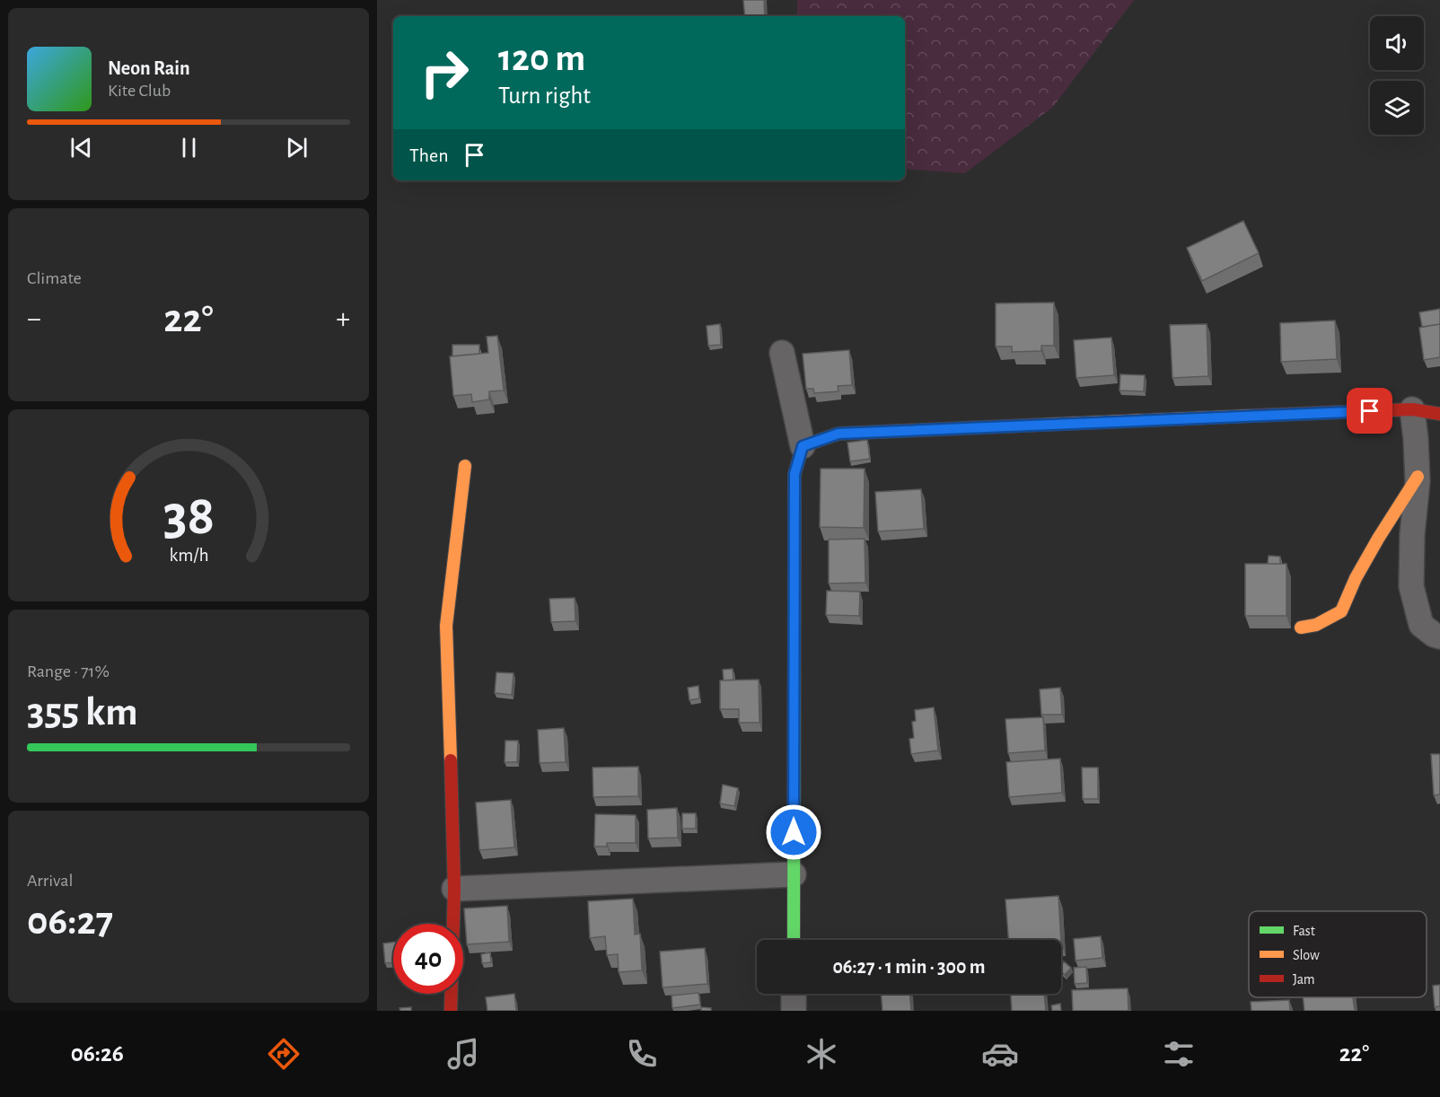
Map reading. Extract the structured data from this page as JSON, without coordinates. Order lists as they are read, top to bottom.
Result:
{
  "legend": ["Fast", "Slow", "Jam"],
  "page": {
    "turn": ["120 m", "Turn right"],
    "song": ["Neon Rain", "Kite Club"],
    "then": "Then",
    "tile": [
      "Climate",
      ["Range · 71%", "355 km"],
      ["Arrival", "06:27"]
    ],
    "heat": ["−", "22°", "+"],
    "limit": "40",
    "trip": "06:27 · 1 min · 300 m",
    "tabs": ["06:26", "22°"],
    "gauge": ["38", "km/h"]
  }
}
